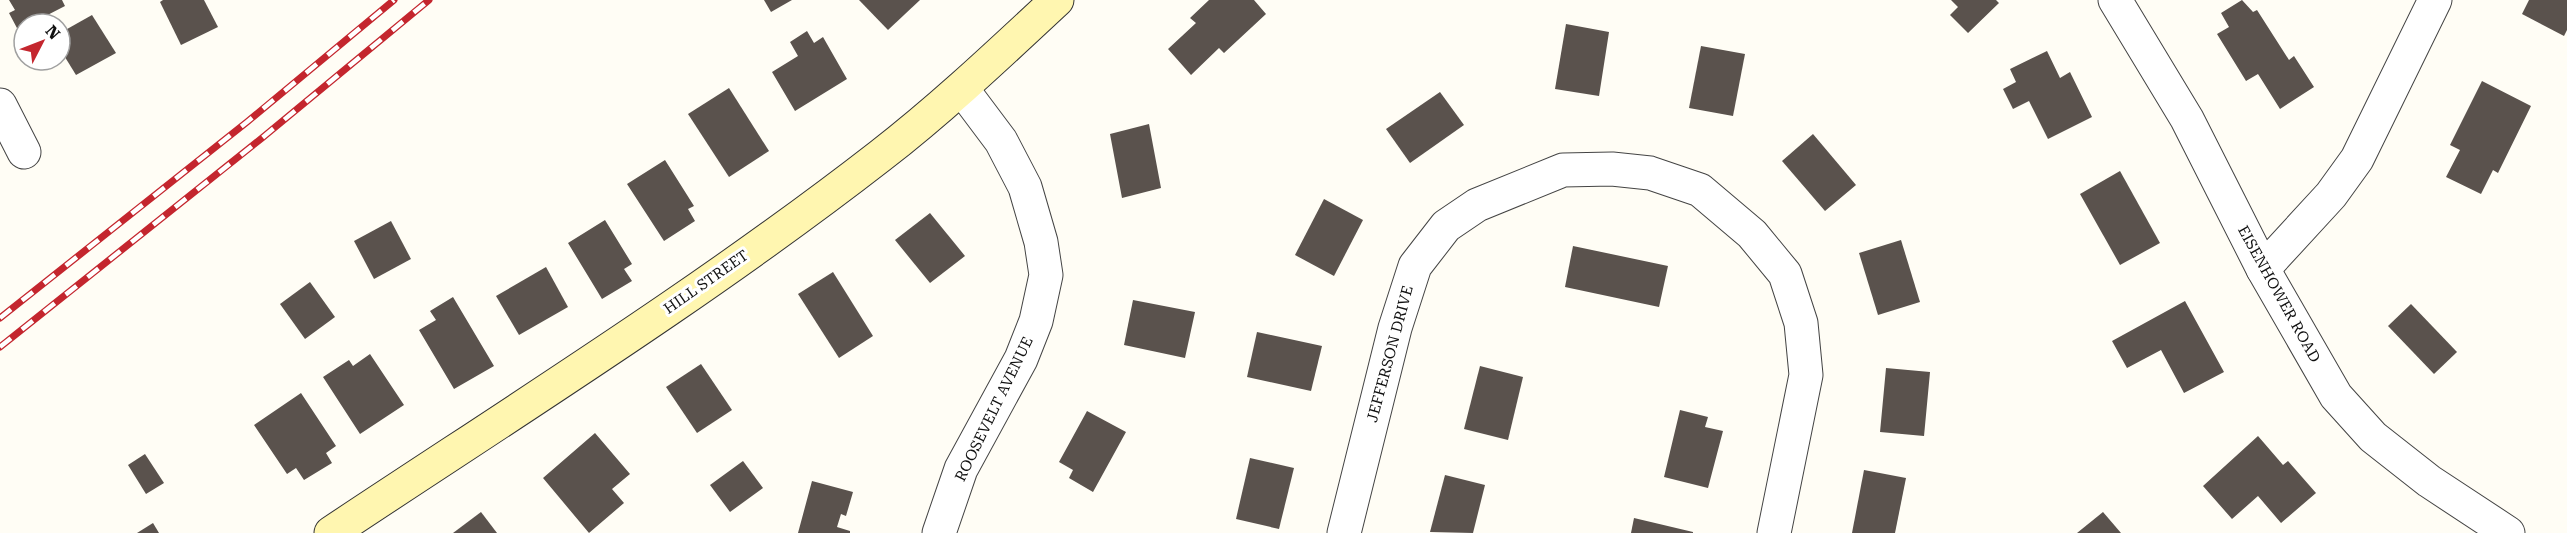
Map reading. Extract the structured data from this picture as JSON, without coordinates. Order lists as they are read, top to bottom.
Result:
{
  "streets": {
    "street": [
      "HILL STREET",
      "EISENHOWER ROAD",
      "JEFFERSON DRIVE",
      "ROOSEVELT AVENUE"
    ]
  },
  "crossings": [
    ["HILL STREET", "ROOSEVELT AVENUE"]
  ],
  "north": "top right"
}
